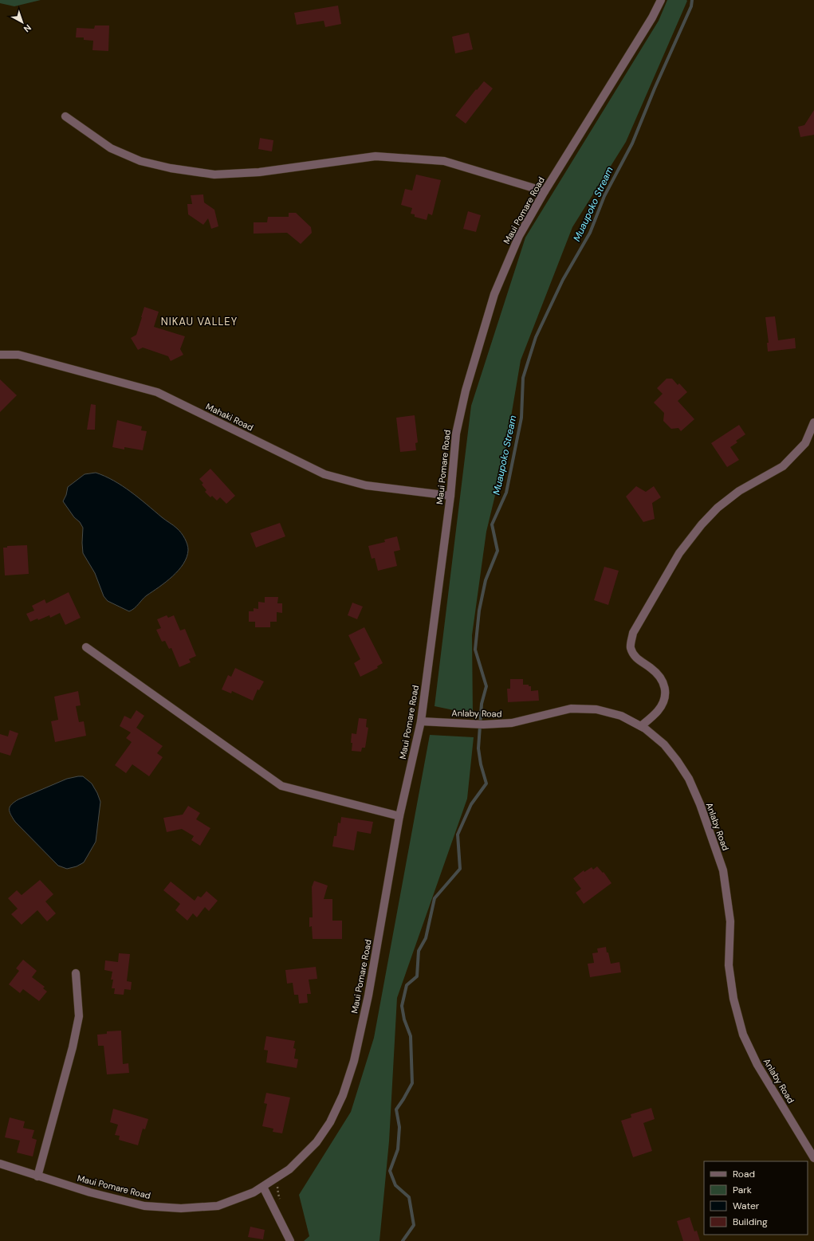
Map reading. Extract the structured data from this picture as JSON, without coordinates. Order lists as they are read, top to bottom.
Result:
{
  "streets": {
    "street": ["Maui Pomare Road", "Mahaki Road", "Anlaby Road"]
  },
  "crossings": [
    ["Maui Pomare Road", "Mahaki Road"],
    ["Maui Pomare Road", "Anlaby Road"]
  ],
  "districts": ["NIKAU VALLEY"],
  "water": ["Muaupoko Stream"],
  "legend": [
    "Road",
    "Park",
    "Water",
    "Building"
  ],
  "north": "bottom right"
}
